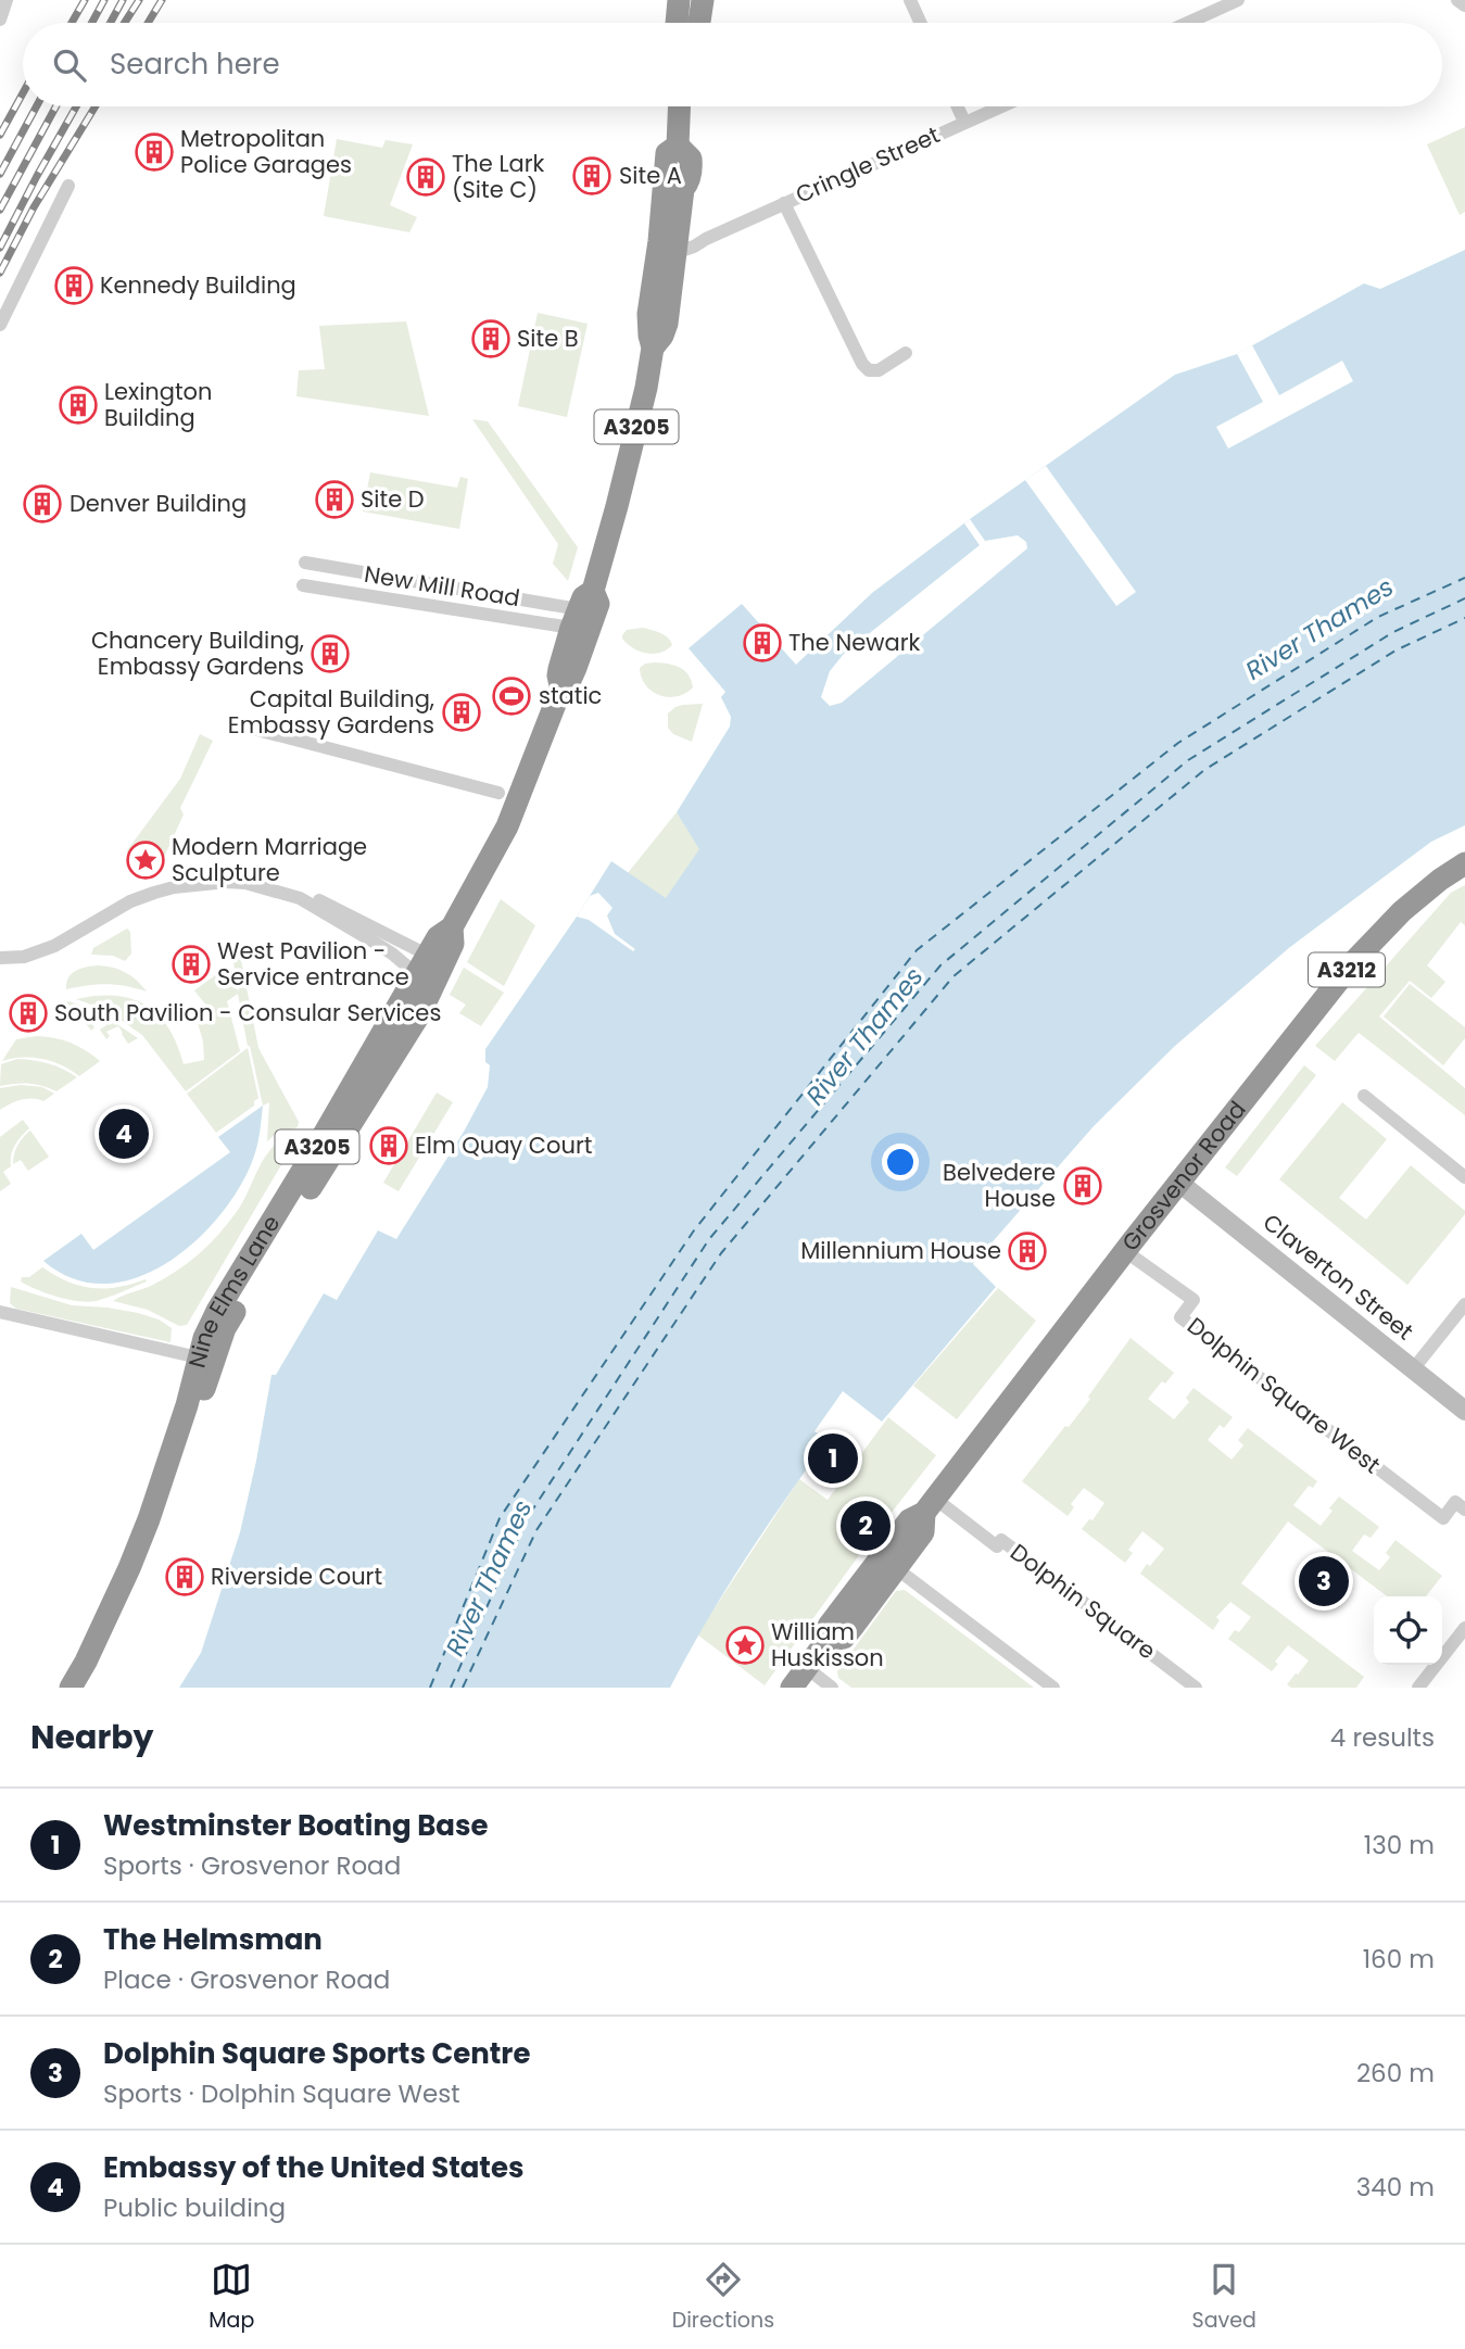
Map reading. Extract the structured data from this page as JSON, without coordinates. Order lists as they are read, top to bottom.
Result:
{
  "streets": {
    "highway": [
      "A3205",
      "A3212",
      "Grosvenor Road",
      "Nine Elms Lane"
    ],
    "street": [
      "Cringle Street",
      "New Mill Road",
      "Claverton Street",
      "Dolphin Square West",
      "Dolphin Square"
    ]
  },
  "crossings": [
    ["Cringle Street", "A3205"],
    ["Cringle Street", "Nine Elms Lane"],
    ["A3205", "Nine Elms Lane"],
    ["New Mill Road", "Nine Elms Lane"],
    ["Grosvenor Road", "Claverton Street"],
    ["Grosvenor Road", "Dolphin Square West"],
    ["Grosvenor Road", "Dolphin Square"]
  ],
  "water": ["River Thames"],
  "places": {
    "building": [
      "Metropolitan Police Garages",
      "Site A",
      "The Lark (Site C)",
      "Kennedy Building",
      "Site B",
      "Lexington Building",
      "Site D",
      "Denver Building",
      "The Newark",
      "Chancery Building, Embassy Gardens",
      "Capital Building, Embassy Gardens",
      "West Pavilion - Service entrance",
      "South Pavilion - Consular Services",
      "Elm Quay Court",
      "Belvedere House",
      "Millennium House",
      "Riverside Court"
    ],
    "sports": ["static"],
    "place": ["Modern Marriage Sculpture", "William Huskisson"]
  },
  "page": {
    "search": "Search here",
    "pins": [
      "4",
      "1",
      "2",
      "3"
    ],
    "heading": ["Nearby", "4 results"],
    "list": [
      {
        "mark": "1",
        "name": "Westminster Boating Base",
        "note": "Sports · Grosvenor Road",
        "value": "130 m"
      },
      {
        "mark": "2",
        "name": "The Helmsman",
        "note": "Place · Grosvenor Road",
        "value": "160 m"
      },
      {
        "mark": "3",
        "name": "Dolphin Square Sports Centre",
        "note": "Sports · Dolphin Square West",
        "value": "260 m"
      },
      {
        "mark": "4",
        "name": "Embassy of the United States",
        "note": "Public building",
        "value": "340 m"
      }
    ],
    "nav": ["Map", "Directions", "Saved"]
  }
}
